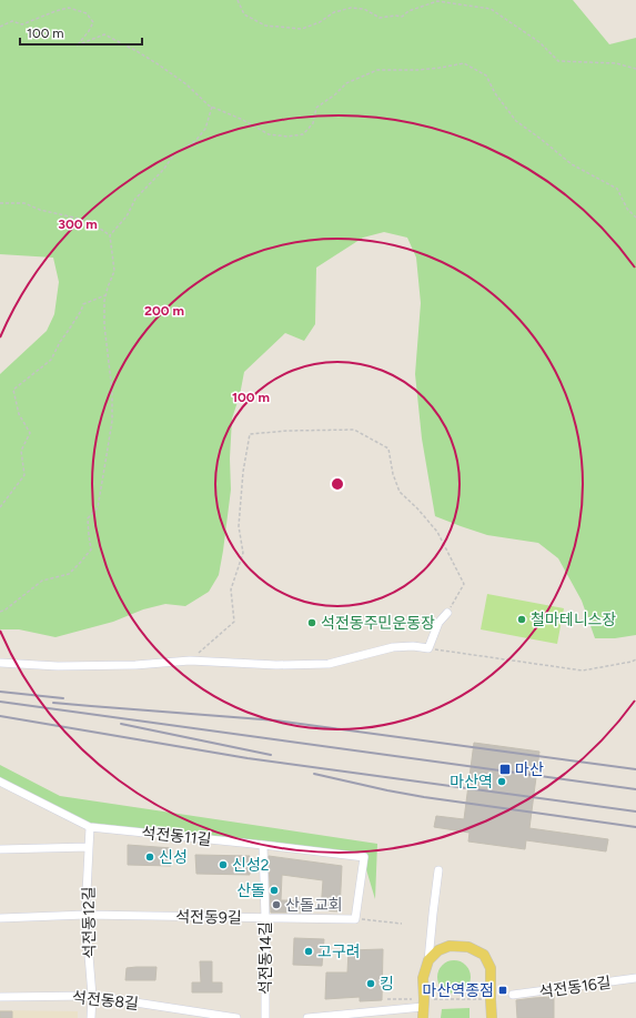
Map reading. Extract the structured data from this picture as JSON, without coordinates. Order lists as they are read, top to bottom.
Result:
{
  "streets": {
    "street": [
      "석전동11길",
      "석전동9길",
      "석전동12길",
      "석전동14길",
      "석전동16길",
      "석전동8길"
    ]
  },
  "crossings": [
    ["석전동11길", "석전동9길"],
    ["석전동11길", "석전동12길"],
    ["석전동11길", "석전동14길"],
    ["석전동9길", "석전동12길"],
    ["석전동9길", "석전동14길"],
    ["석전동12길", "석전동8길"]
  ],
  "places": {
    "other": [
      "철마테니스장",
      "석전동주민운동장",
      "마산역",
      "신성",
      "신성2",
      "산돌",
      "산돌교회",
      "고구려",
      "킹"
    ],
    "transit": ["마산", "마산역종점"]
  },
  "scale_bar": "100 m",
  "rings": ["300 m", "200 m", "100 m"]
}
